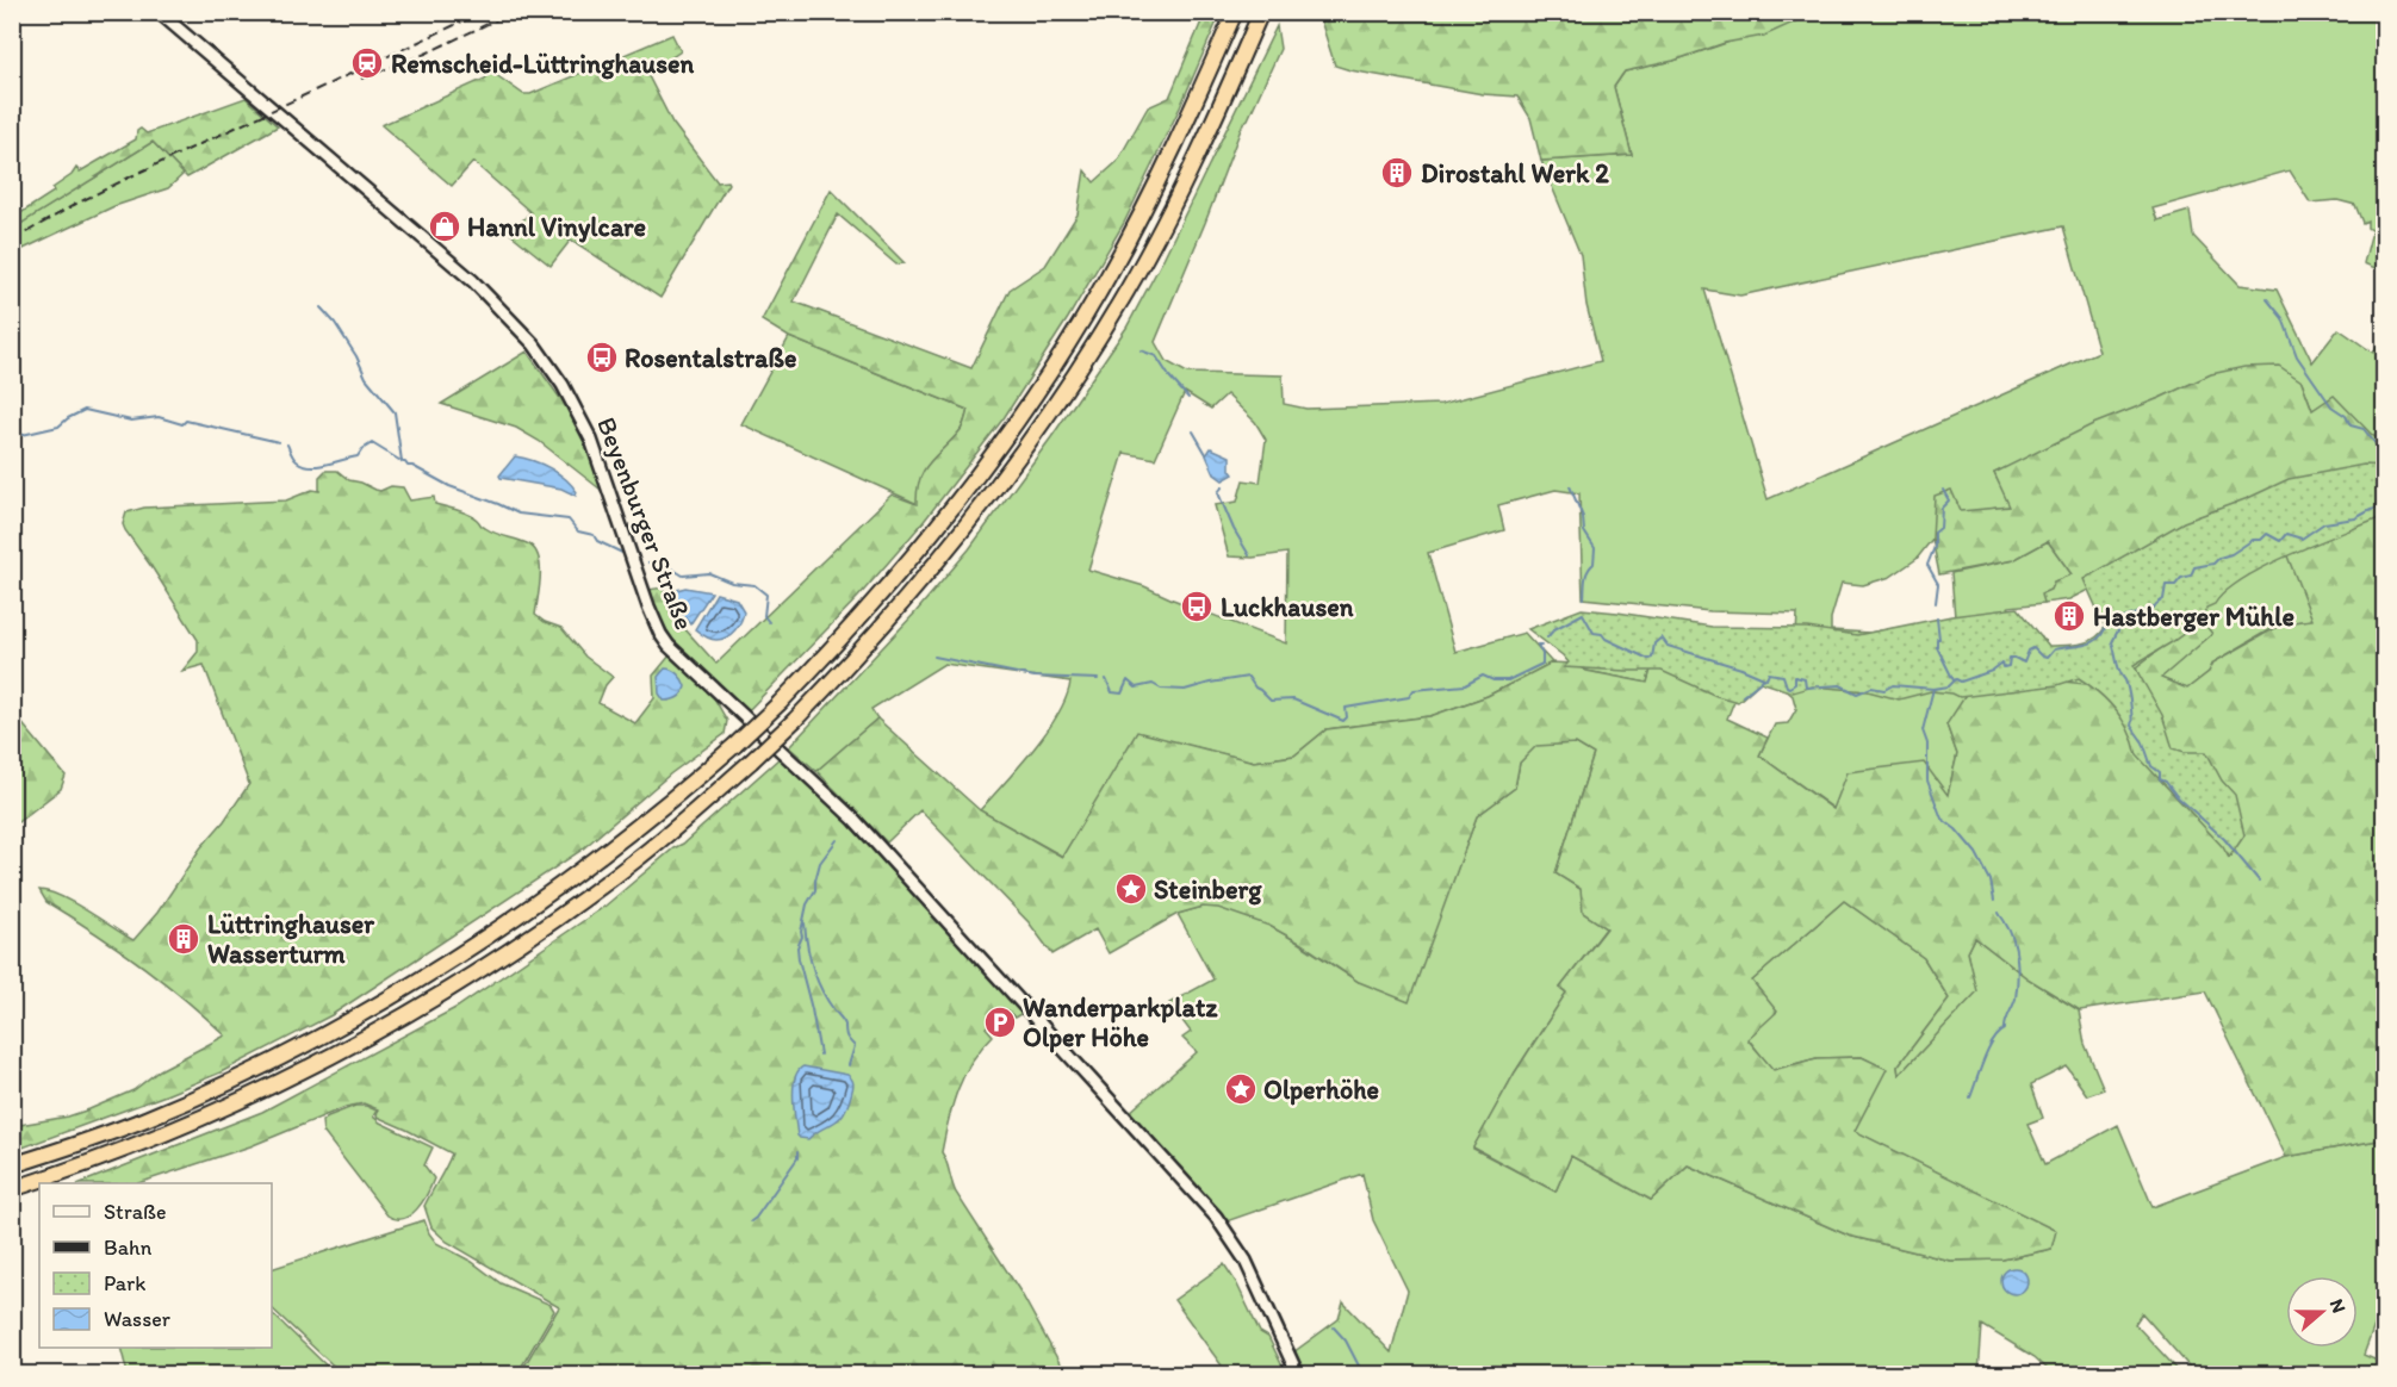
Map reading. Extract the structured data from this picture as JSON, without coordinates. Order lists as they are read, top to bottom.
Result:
{
  "streets": {
    "main road": ["Beyenburger Straße"]
  },
  "places": {
    "station": ["Remscheid-Lüttringhausen"],
    "building": ["Dirostahl Werk 2", "Hastberger Mühle", "Lüttringhauser Wasserturm"],
    "shop": ["Hannl Vinylcare"],
    "bus stop": ["Rosentalstraße", "Luckhausen"],
    "place": ["Steinberg", "Olperhöhe"],
    "parking": ["Wanderparkplatz Olper Höhe"]
  },
  "legend": [
    "Straße",
    "Bahn",
    "Park",
    "Wasser"
  ],
  "north": "right"
}
